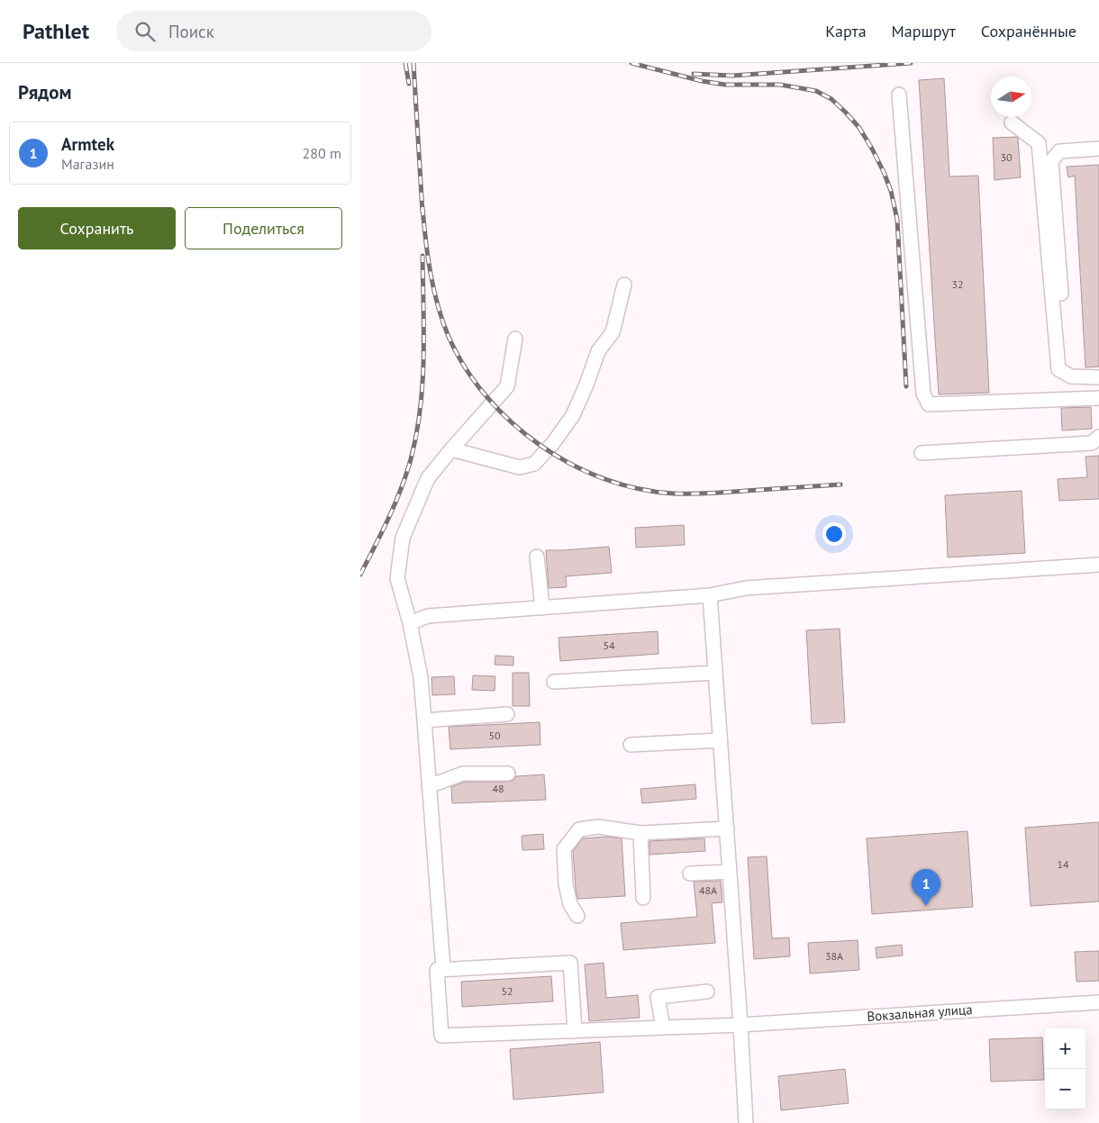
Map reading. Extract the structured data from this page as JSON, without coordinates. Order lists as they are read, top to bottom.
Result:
{
  "streets": {
    "street": ["Вокзальная улица"]
  },
  "house_numbers": [
    "30",
    "32",
    "54",
    "50",
    "48",
    "14",
    "48А",
    "38А",
    "52"
  ],
  "north": "right",
  "page": {
    "header": "Pathlet",
    "search": "Поиск",
    "nav": ["Карта", "Маршрут", "Сохранённые"],
    "heading": "Рядом",
    "list": [
      {
        "mark": "1",
        "name": "Armtek",
        "note": "Магазин",
        "value": "280 m"
      }
    ],
    "buttons": ["Сохранить", "Поделиться"],
    "pins": "1",
    "map_buttons": ["+", "−"]
  }
}
